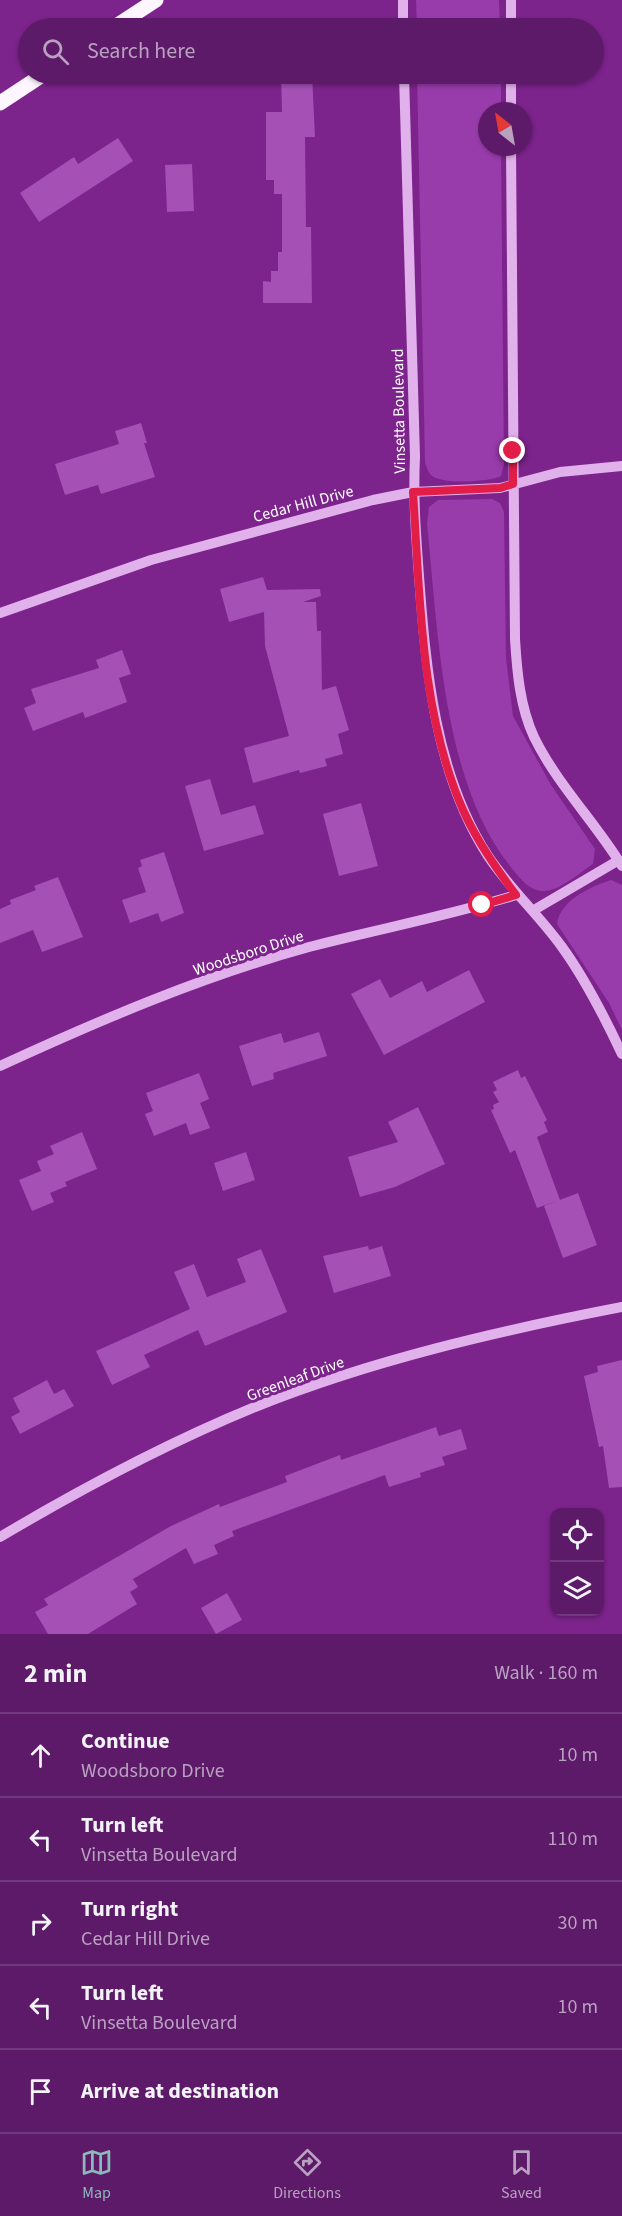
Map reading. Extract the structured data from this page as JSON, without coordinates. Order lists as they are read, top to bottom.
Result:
{
  "streets": {
    "street": [
      "Vinsetta Boulevard",
      "Cedar Hill Drive",
      "Woodsboro Drive",
      "Greenleaf Drive"
    ]
  },
  "crossings": [
    ["Vinsetta Boulevard", "Cedar Hill Drive"],
    ["Vinsetta Boulevard", "Woodsboro Drive"]
  ],
  "north": "top left",
  "page": {
    "search": "Search here",
    "heading": ["2 min", "Walk · 160 m"],
    "list": [
      ["Continue", "Woodsboro Drive", "10 m"],
      ["Turn left", "Vinsetta Boulevard", "110 m"],
      ["Turn right", "Cedar Hill Drive", "30 m"],
      ["Turn left", "Vinsetta Boulevard", "10 m"],
      "Arrive at destination"
    ],
    "nav": ["Map", "Directions", "Saved"]
  }
}
